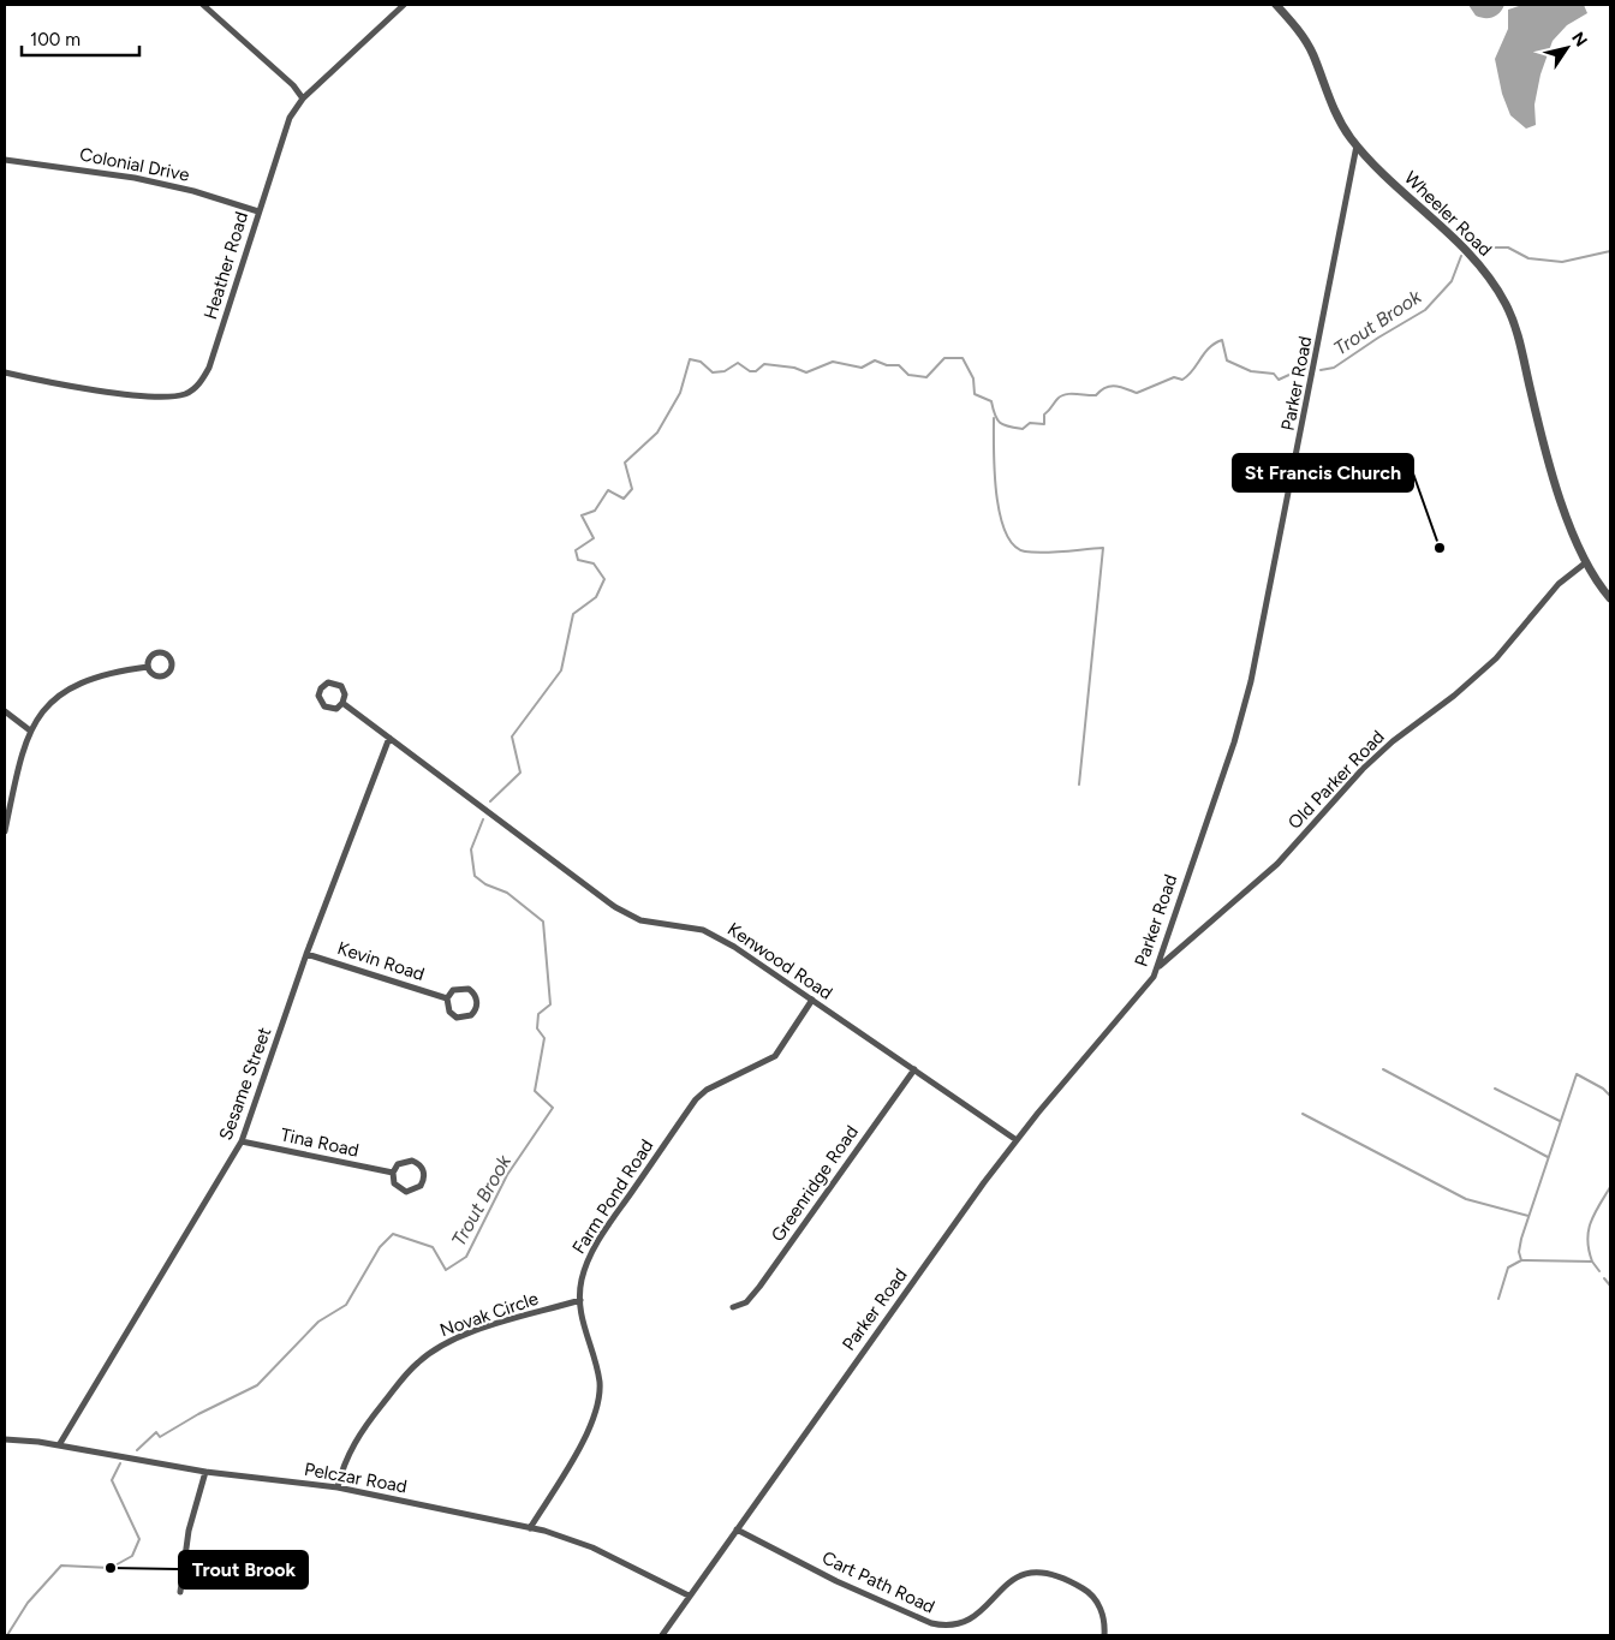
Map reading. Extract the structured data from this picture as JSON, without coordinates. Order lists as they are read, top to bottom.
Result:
{
  "streets": {
    "street": [
      "Colonial Drive",
      "Wheeler Road",
      "Heather Road",
      "Parker Road",
      "Old Parker Road",
      "Kevin Road",
      "Kenwood Road",
      "Sesame Street",
      "Tina Road",
      "Greenridge Road",
      "Farm Pond Road",
      "Novak Circle",
      "Pelczar Road",
      "Cart Path Road"
    ]
  },
  "crossings": [
    ["Colonial Drive", "Heather Road"],
    ["Wheeler Road", "Parker Road"],
    ["Wheeler Road", "Old Parker Road"],
    ["Parker Road", "Old Parker Road"],
    ["Parker Road", "Kenwood Road"],
    ["Parker Road", "Pelczar Road"],
    ["Parker Road", "Cart Path Road"],
    ["Kevin Road", "Sesame Street"],
    ["Kenwood Road", "Sesame Street"],
    ["Kenwood Road", "Greenridge Road"],
    ["Kenwood Road", "Farm Pond Road"],
    ["Sesame Street", "Tina Road"],
    ["Sesame Street", "Pelczar Road"],
    ["Farm Pond Road", "Novak Circle"],
    ["Farm Pond Road", "Pelczar Road"],
    ["Novak Circle", "Pelczar Road"]
  ],
  "water": ["Trout Brook"],
  "places": ["St Francis Church", "Trout Brook"],
  "scale_bar": "100 m",
  "north": "top right"
}
